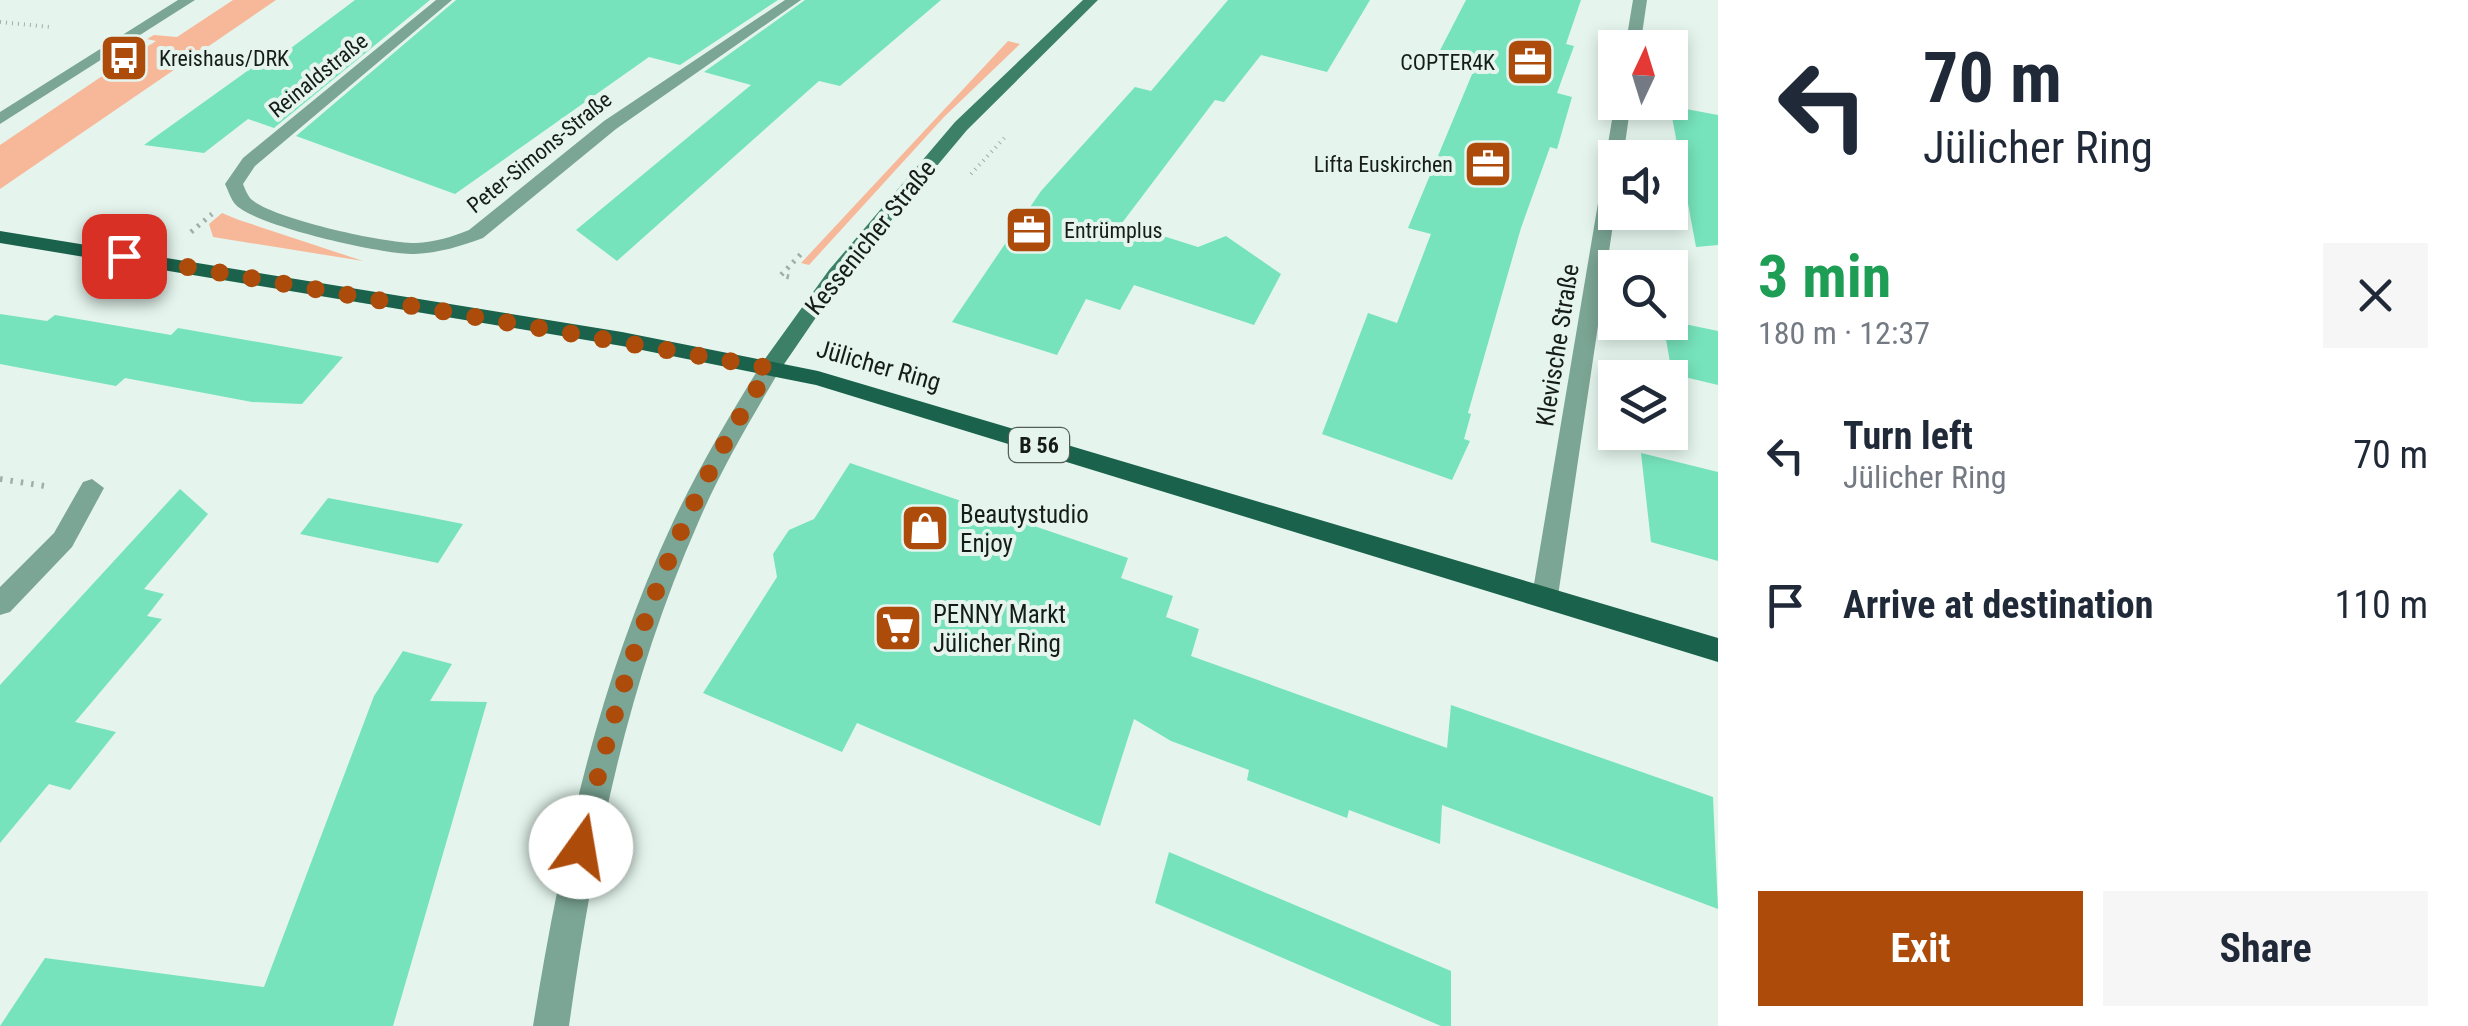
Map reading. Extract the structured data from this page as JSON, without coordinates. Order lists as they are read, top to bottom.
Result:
{
  "streets": {
    "main road": ["Kessenicher Straße", "Jülicher Ring", "B 56"],
    "street": ["Reinaldstraße", "Peter-Simons-Straße", "Klevische Straße"]
  },
  "crossings": [
    ["Reinaldstraße", "Peter-Simons-Straße"],
    ["Kessenicher Straße", "Jülicher Ring"],
    ["Klevische Straße", "Jülicher Ring"]
  ],
  "places": {
    "bus stop": ["Kreishaus/DRK"],
    "office": ["COPTER4K", "Lifta Euskirchen", "Entrümplus"],
    "shop": ["Beautystudio Enjoy"],
    "supermarket": ["PENNY Markt Jülicher Ring"]
  },
  "north": "top",
  "page": {
    "turn": ["70 m", "Jülicher Ring"],
    "heading": ["3 min", "180 m · 12:37"],
    "list": [
      {
        "name": "Turn left",
        "note": "Jülicher Ring",
        "value": "70 m"
      },
      {
        "name": "Arrive at destination",
        "value": "110 m"
      }
    ],
    "buttons": ["Exit", "Share"]
  }
}
